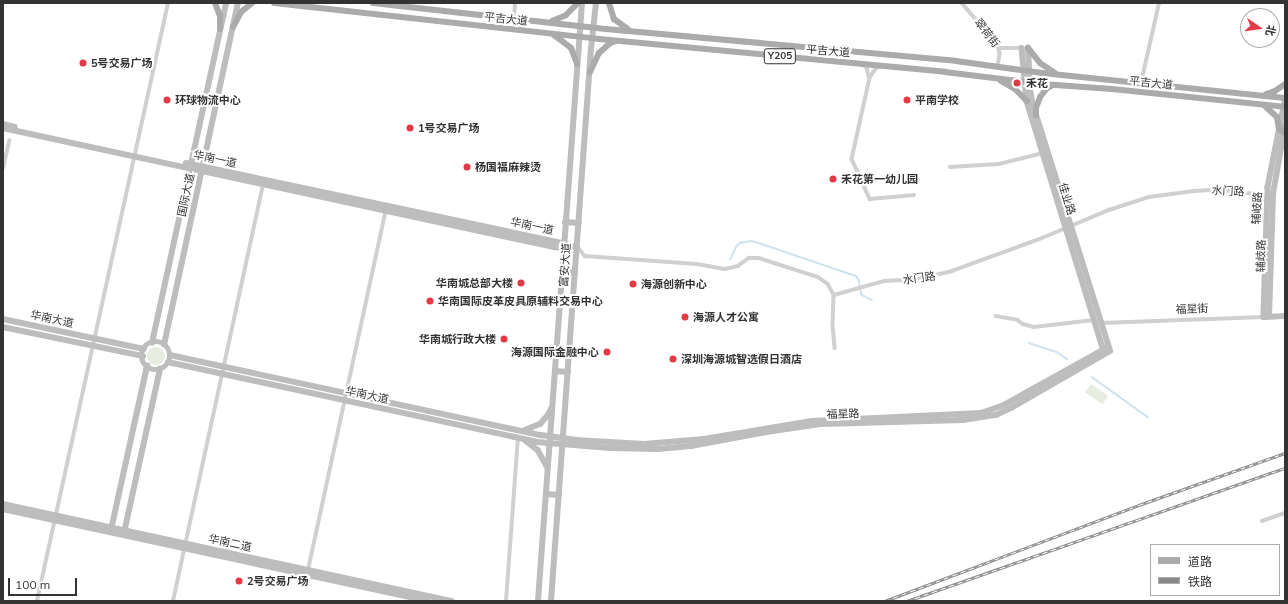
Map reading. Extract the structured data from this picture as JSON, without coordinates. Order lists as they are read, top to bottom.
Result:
{
  "streets": {
    "main road": ["平吉大道", "Y205"],
    "street": [
      "翠荷街",
      "华南一道",
      "水门路",
      "国际大道",
      "佳业路",
      "辅岐路",
      "辅歧路",
      "富安大道",
      "福星街",
      "华南大道",
      "福星路",
      "华南二道"
    ]
  },
  "crossings": [
    ["平吉大道", "翠荷街"],
    ["平吉大道", "佳业路"],
    ["平吉大道", "辅岐路"],
    ["平吉大道", "富安大道"],
    ["华南一道", "国际大道"],
    ["华南一道", "富安大道"],
    ["水门路", "佳业路"],
    ["水门路", "辅岐路"],
    ["国际大道", "华南大道"],
    ["佳业路", "福星街"],
    ["佳业路", "福星路"],
    ["辅岐路", "辅歧路"],
    ["辅岐路", "福星街"],
    ["辅歧路", "福星街"],
    ["富安大道", "华南大道"],
    ["富安大道", "福星路"],
    ["华南大道", "福星路"]
  ],
  "places": [
    "5号交易广场",
    "禾花",
    "环球物流中心",
    "平南学校",
    "1号交易广场",
    "杨国福麻辣烫",
    "禾花第一幼儿园",
    "华南城总部大楼",
    "海源创新中心",
    "华南国际皮革皮具原辅料交易中心",
    "海源人才公寓",
    "华南城行政大楼",
    "海源国际金融中心",
    "深圳海源城智选假日酒店",
    "2号交易广场"
  ],
  "legend": ["道路", "铁路"],
  "scale_bar": "100 m",
  "north": "right"
}
